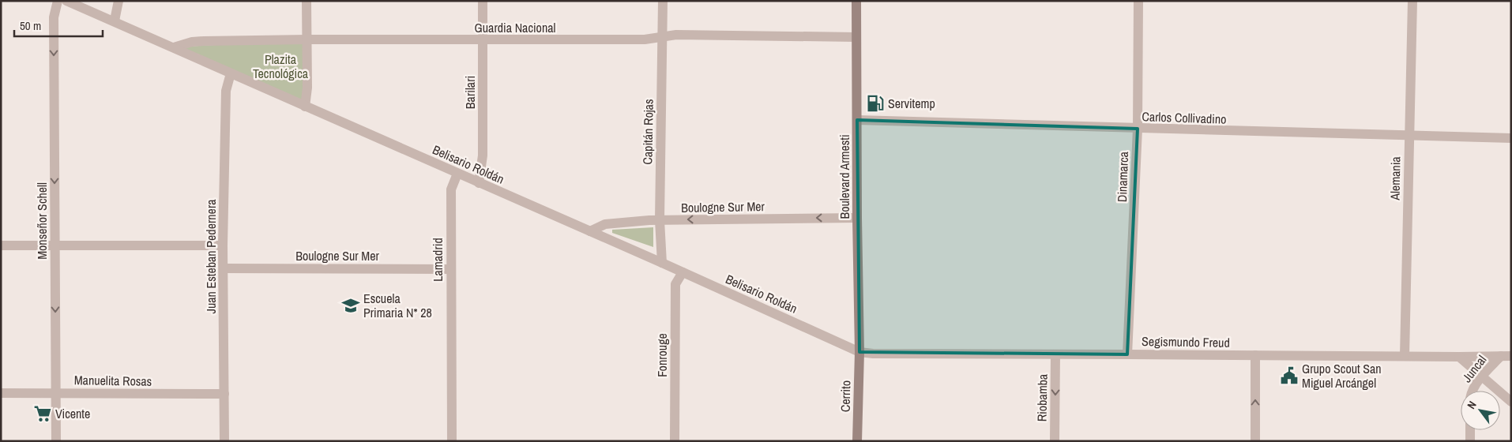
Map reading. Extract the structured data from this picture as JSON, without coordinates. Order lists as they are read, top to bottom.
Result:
{
  "streets": {
    "main road": ["Boulevard Armesti", "Cerrito"],
    "street": [
      "Guardia Nacional",
      "Barilari",
      "Carlos Collivadino",
      "Capitán Rojas",
      "Belisario Roldán",
      "Dinamarca",
      "Alemania",
      "Boulogne Sur Mer",
      "Monseñor Schell",
      "Juan Esteban Pedernera",
      "Lamadrid",
      "Segismundo Freud",
      "Fonrouge",
      "Juncal",
      "Manuelita Rosas",
      "Riobamba"
    ]
  },
  "crossings": [
    ["Guardia Nacional", "Barilari"],
    ["Guardia Nacional", "Capitán Rojas"],
    ["Guardia Nacional", "Belisario Roldán"],
    ["Guardia Nacional", "Boulevard Armesti"],
    ["Barilari", "Belisario Roldán"],
    ["Carlos Collivadino", "Boulevard Armesti"],
    ["Carlos Collivadino", "Dinamarca"],
    ["Carlos Collivadino", "Alemania"],
    ["Capitán Rojas", "Belisario Roldán"],
    ["Capitán Rojas", "Boulogne Sur Mer"],
    ["Belisario Roldán", "Boulevard Armesti"],
    ["Belisario Roldán", "Boulogne Sur Mer"],
    ["Belisario Roldán", "Juan Esteban Pedernera"],
    ["Belisario Roldán", "Lamadrid"],
    ["Belisario Roldán", "Segismundo Freud"],
    ["Belisario Roldán", "Fonrouge"],
    ["Belisario Roldán", "Cerrito"],
    ["Boulevard Armesti", "Boulogne Sur Mer"],
    ["Boulevard Armesti", "Segismundo Freud"],
    ["Boulevard Armesti", "Cerrito"],
    ["Dinamarca", "Segismundo Freud"],
    ["Alemania", "Segismundo Freud"],
    ["Boulogne Sur Mer", "Juan Esteban Pedernera"],
    ["Boulogne Sur Mer", "Lamadrid"],
    ["Monseñor Schell", "Manuelita Rosas"],
    ["Juan Esteban Pedernera", "Manuelita Rosas"],
    ["Segismundo Freud", "Juncal"],
    ["Segismundo Freud", "Cerrito"],
    ["Segismundo Freud", "Riobamba"]
  ],
  "one_way": ["Boulogne Sur Mer", "Monseñor Schell", "Riobamba"],
  "parks": ["Plazita Tecnológica"],
  "places": {
    "fuel station": ["Servitemp"],
    "school or university": ["Escuela Primaria N* 28"],
    "public building": ["Grupo Scout San Miguel Arcángel"],
    "supermarket": ["Vicente"]
  },
  "scale_bar": "50 m",
  "north": "top left"
}
